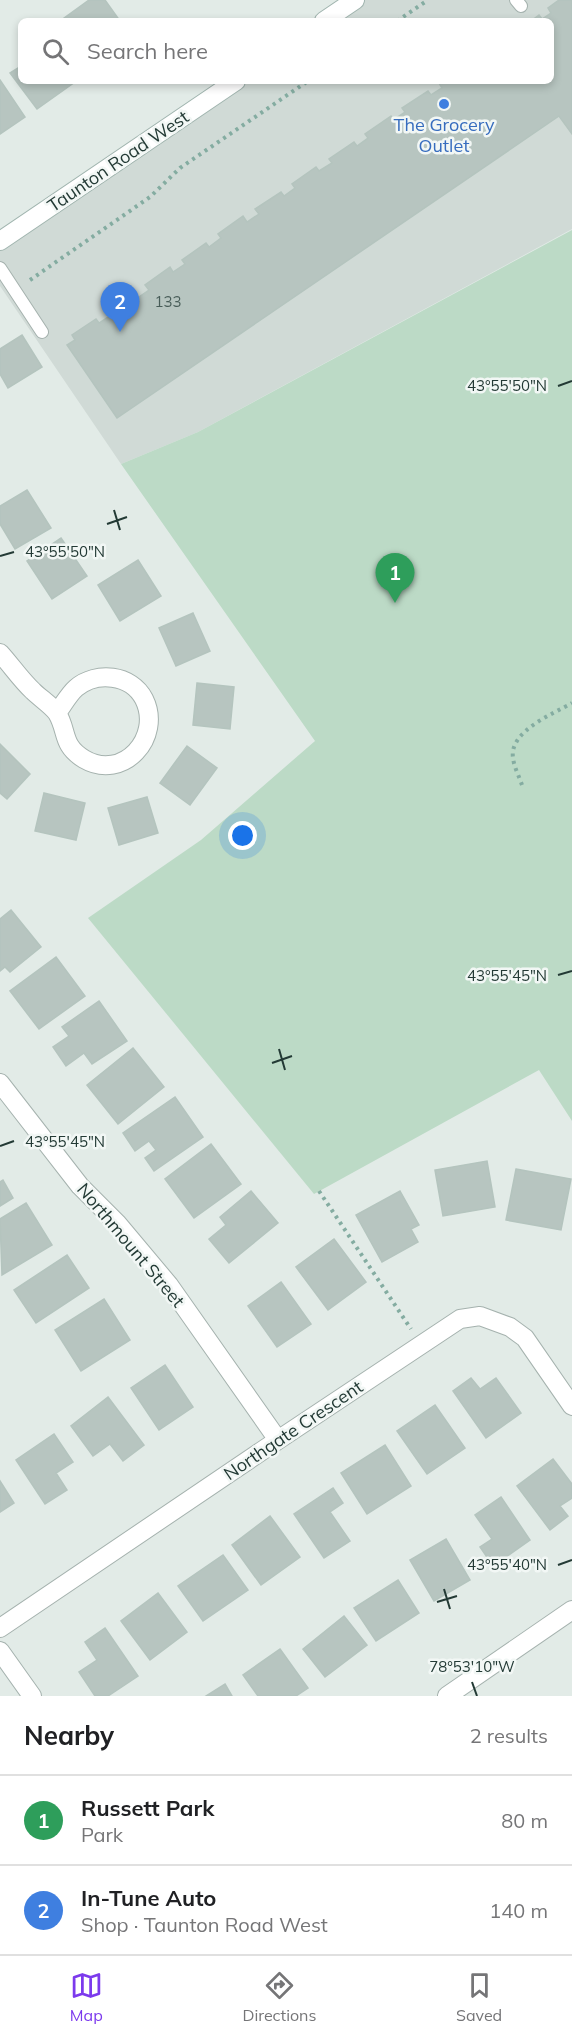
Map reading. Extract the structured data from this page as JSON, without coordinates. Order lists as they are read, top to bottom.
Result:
{
  "streets": {
    "street": ["Taunton Road West", "Northmount Street", "Northgate Crescent"]
  },
  "crossings": [
    ["Northmount Street", "Northgate Crescent"]
  ],
  "places": ["The Grocery Outlet"],
  "house_numbers": ["133"],
  "page": {
    "search": "Search here",
    "pins": ["2", "1"],
    "heading": ["Nearby", "2 results"],
    "list": [
      {
        "mark": "1",
        "name": "Russett Park",
        "note": "Park",
        "value": "80 m"
      },
      {
        "mark": "2",
        "name": "In-Tune Auto",
        "note": "Shop · Taunton Road West",
        "value": "140 m"
      }
    ],
    "nav": ["Map", "Directions", "Saved"]
  },
  "coordinates": [
    "43°55'50\"N",
    "43°55'45\"N",
    "43°55'40\"N",
    "78°53'10\"W"
  ]
}
